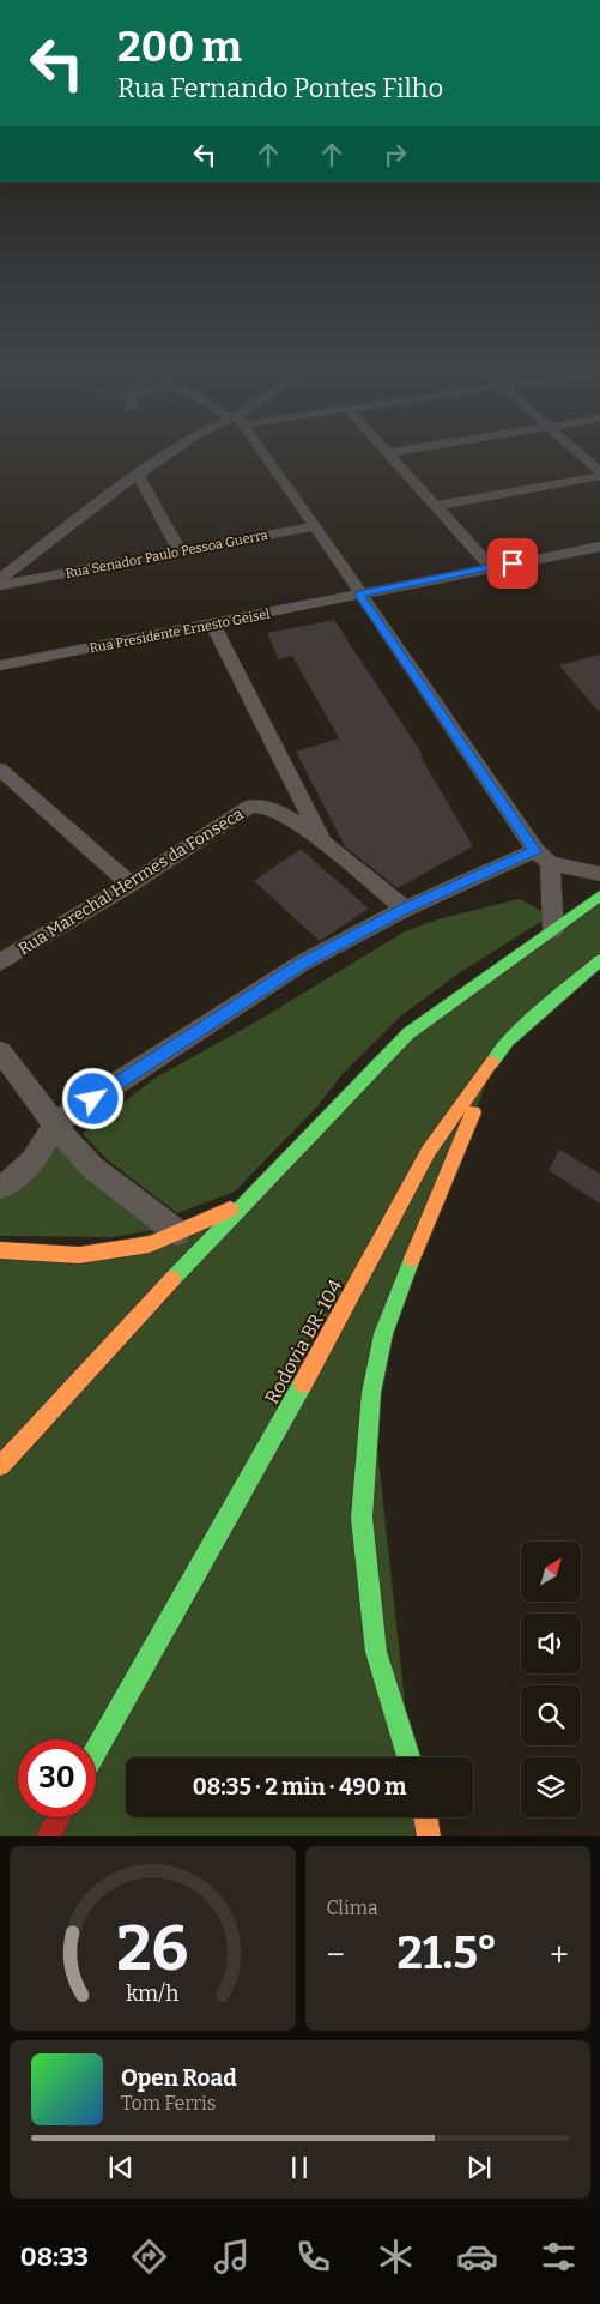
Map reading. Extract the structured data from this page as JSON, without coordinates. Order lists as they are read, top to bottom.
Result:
{
  "streets": {
    "highway": ["Rodovia BR-104"],
    "street": ["Rua Senador Paulo Pessoa Guerra", "Rua Presidente Ernesto Geisel", "Rua Marechal Hermes da Fonseca"]
  },
  "north": "top right",
  "page": {
    "turn": ["200 m", "Rua Fernando Pontes Filho"],
    "limit": "30",
    "trip": "08:35 · 2 min · 490 m",
    "tile": "Clima",
    "heat": ["−", "21.5°", "+"],
    "song": ["Open Road", "Tom Ferris"],
    "tabs": "08:33",
    "gauge": ["26", "km/h"]
  }
}
